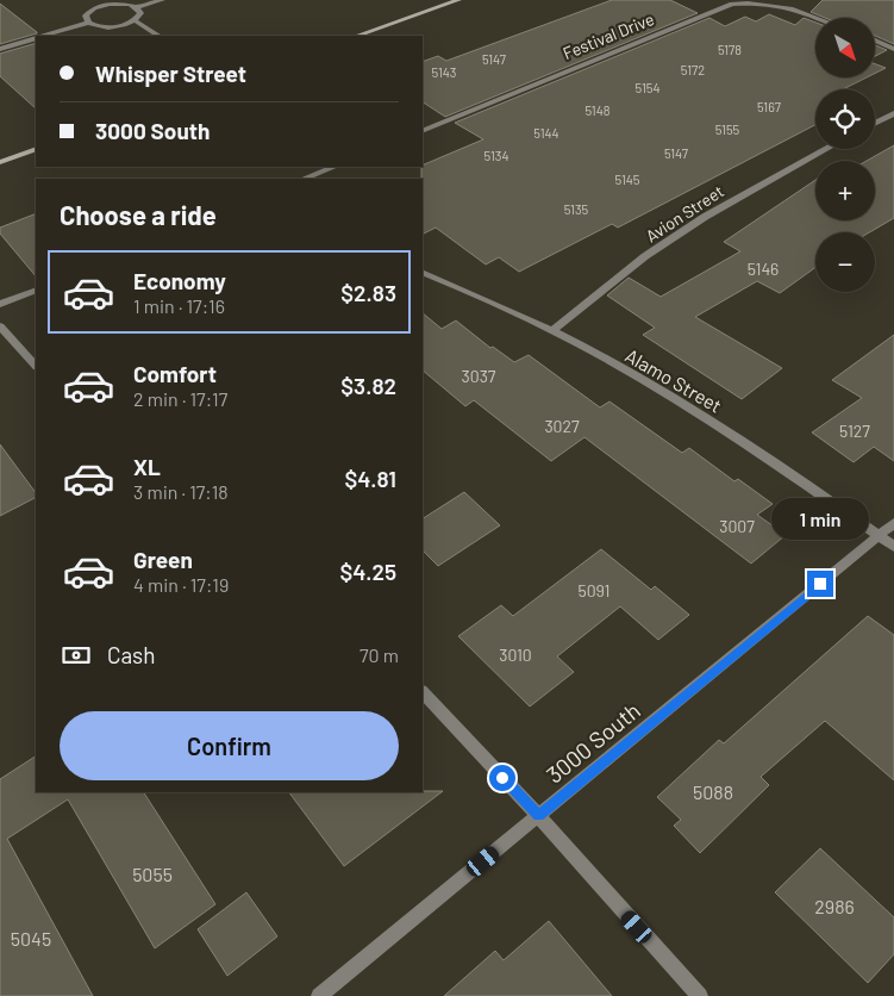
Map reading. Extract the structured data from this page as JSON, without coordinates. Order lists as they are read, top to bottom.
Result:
{
  "streets": {
    "street": [
      "Festival Drive",
      "Avion Street",
      "Alamo Street",
      "3000 South"
    ]
  },
  "crossings": [
    ["Avion Street", "Alamo Street"],
    ["Alamo Street", "3000 South"]
  ],
  "house_numbers": [
    "5178",
    "5147",
    "5172",
    "5143",
    "5154",
    "5167",
    "5148",
    "5155",
    "5144",
    "5147",
    "5134",
    "5145",
    "5135",
    "5146",
    "3037",
    "3027",
    "5127",
    "3007",
    "5091",
    "3010",
    "5088",
    "5055",
    "2986",
    "5045"
  ],
  "north": "bottom right",
  "page": {
    "map_buttons": ["+", "−"],
    "banner": ["Whisper Street", "3000 South"],
    "heading": "Choose a ride",
    "list": [
      {
        "name": "Economy",
        "note": "1 min · 17:16",
        "value": "$2.83"
      },
      {
        "name": "Comfort",
        "note": "2 min · 17:17",
        "value": "$3.82"
      },
      {
        "name": "XL",
        "note": "3 min · 17:18",
        "value": "$4.81"
      },
      {
        "name": "Green",
        "note": "4 min · 17:19",
        "value": "$4.25"
      }
    ],
    "bubble": "1 min",
    "pay": ["Cash", "70 m"],
    "buttons": "Confirm"
  }
}
